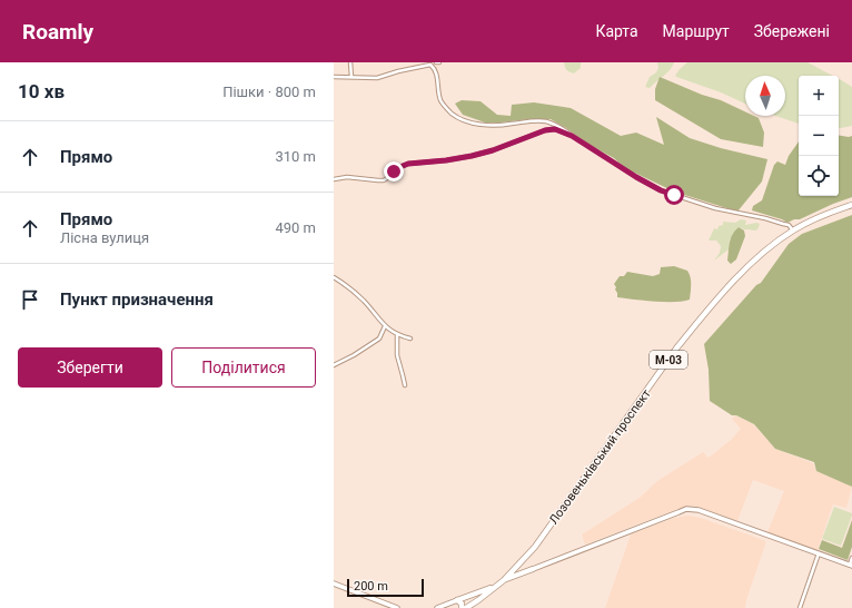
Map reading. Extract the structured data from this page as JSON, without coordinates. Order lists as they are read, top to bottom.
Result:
{
  "streets": {
    "highway": ["М-03", "Лозовеньківський проспект"]
  },
  "scale_bar": "200 m",
  "north": "top",
  "page": {
    "header": "Roamly",
    "nav": ["Карта", "Маршрут", "Збережені"],
    "heading": ["10 хв", "Пішки · 800 m"],
    "map_buttons": ["+", "−"],
    "list": [
      ["Прямо", "310 m"],
      ["Прямо", "Лісна вулиця", "490 m"],
      "Пункт призначення"
    ],
    "buttons": ["Зберегти", "Поділитися"],
    "scale": "200 m"
  }
}
